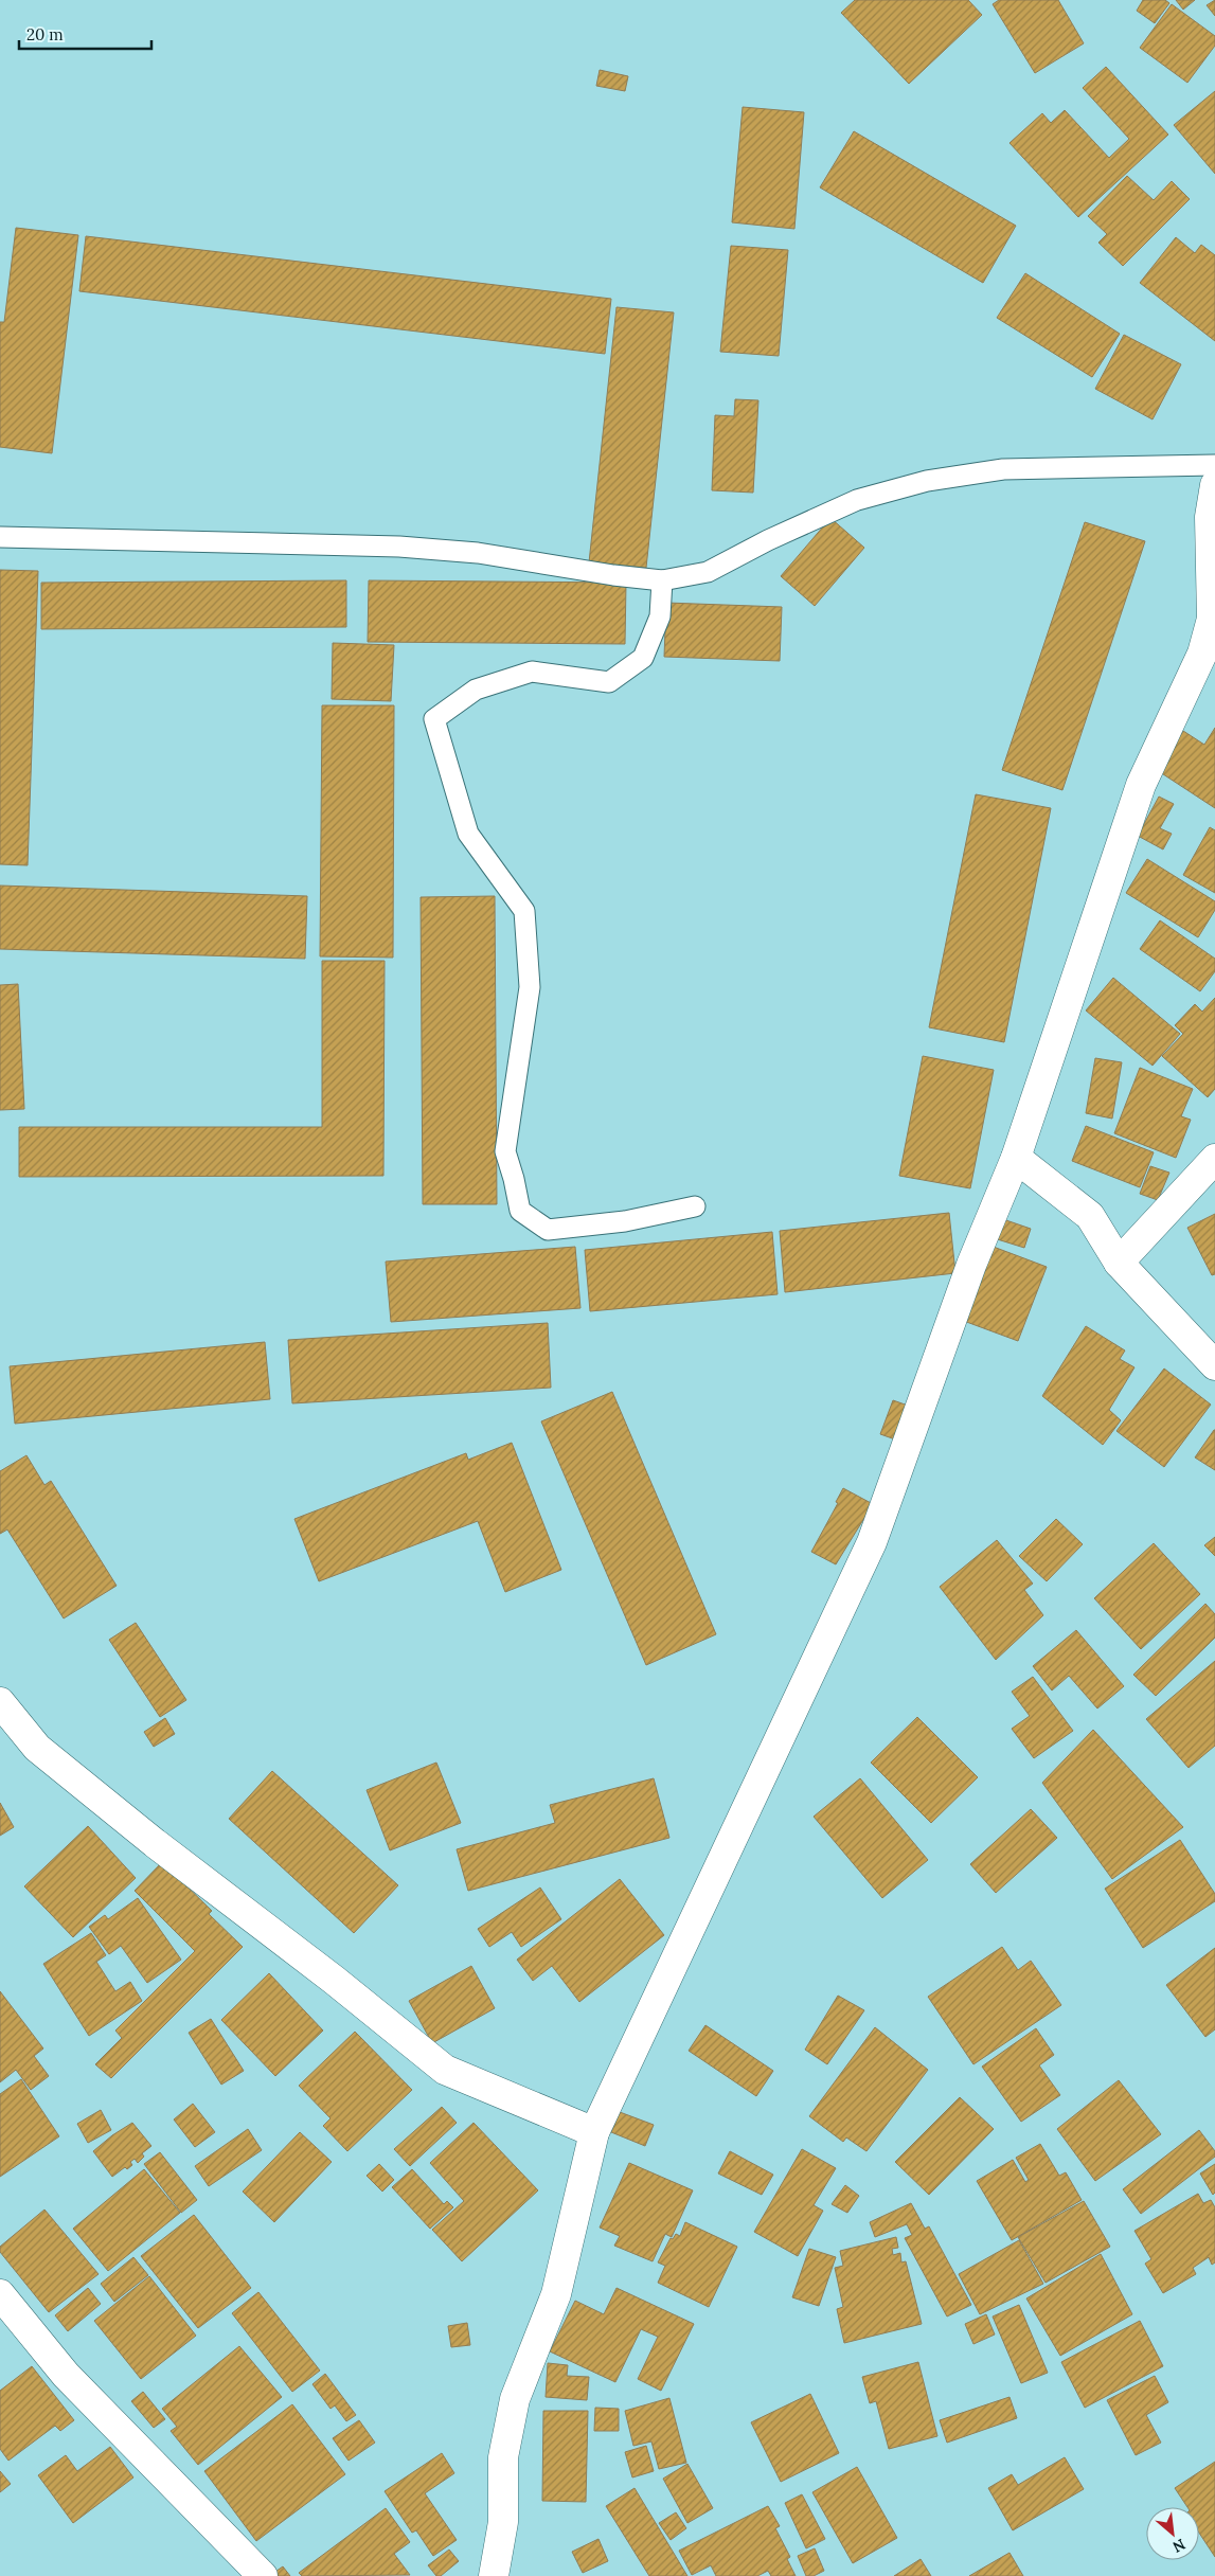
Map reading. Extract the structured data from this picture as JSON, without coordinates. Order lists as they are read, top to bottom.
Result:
{
  "scale_bar": "20 m",
  "north": "bottom right"
}
